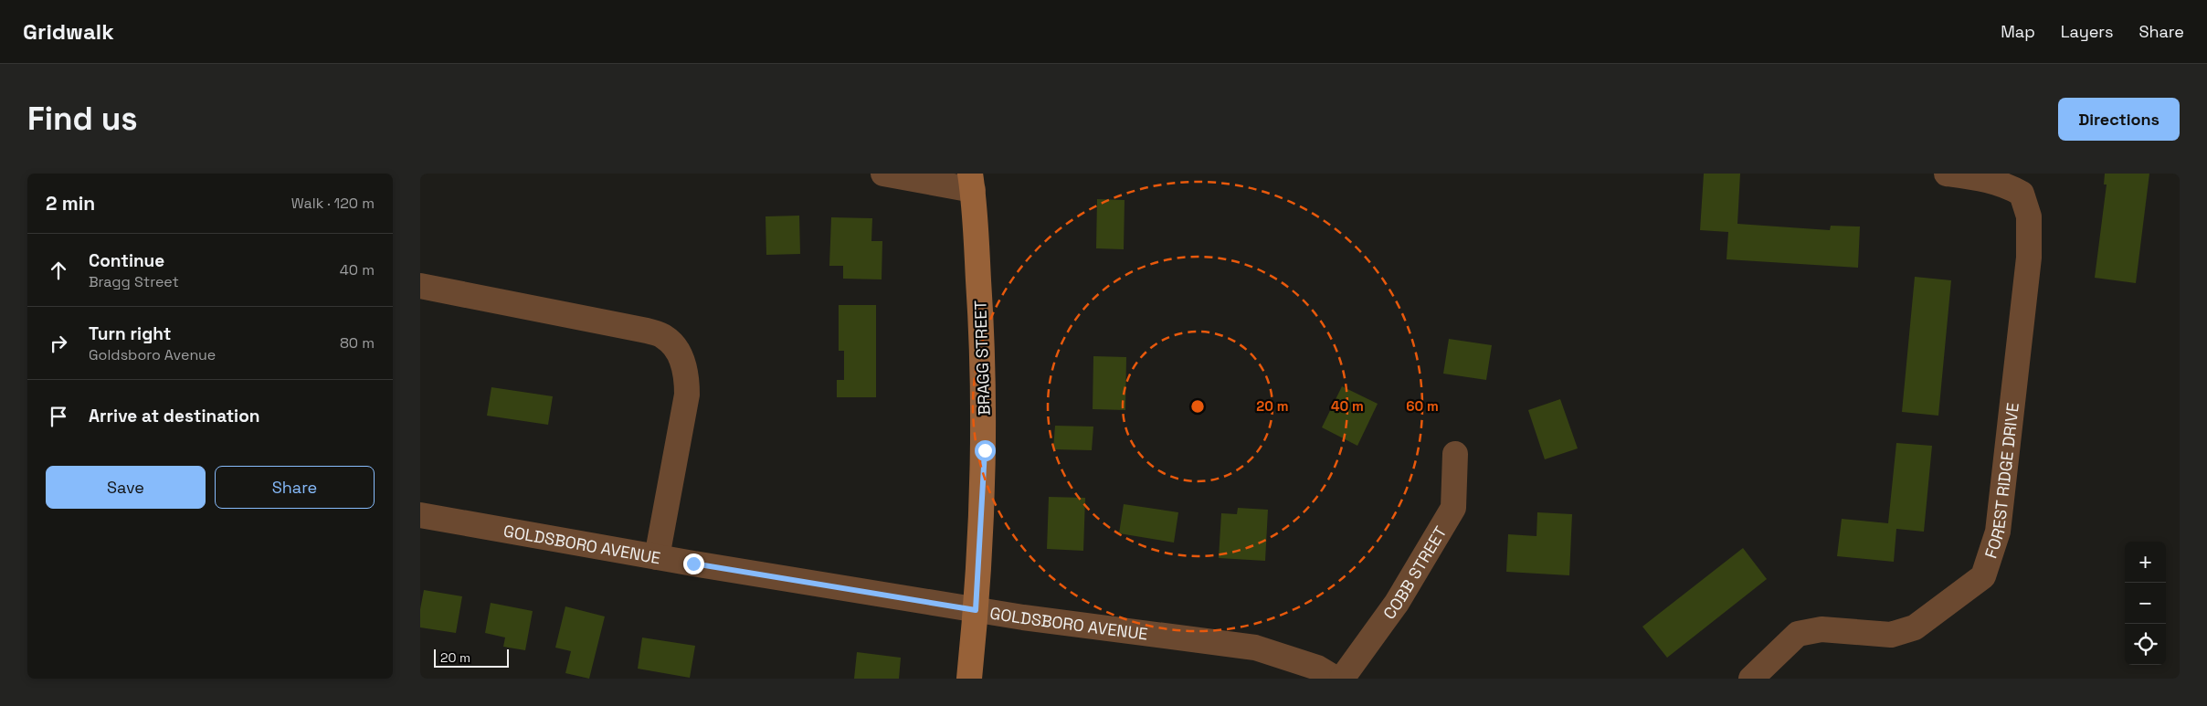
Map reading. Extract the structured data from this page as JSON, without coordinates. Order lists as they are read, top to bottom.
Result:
{
  "streets": {
    "street": [
      "BRAGG STREET",
      "FOREST RIDGE DRIVE",
      "GOLDSBORO AVENUE",
      "COBB STREET"
    ]
  },
  "crossings": [
    ["BRAGG STREET", "GOLDSBORO AVENUE"]
  ],
  "scale_bar": "20 m",
  "page": {
    "header": "Gridwalk",
    "nav": ["Map", "Layers", "Share"],
    "buttons": [
      "Directions",
      ["Save", "Share"]
    ],
    "title": "Find us",
    "heading": ["2 min", "Walk · 120 m"],
    "list": [
      ["Continue", "Bragg Street", "40 m"],
      ["Turn right", "Goldsboro Avenue", "80 m"],
      "Arrive at destination"
    ],
    "map_buttons": ["+", "−"],
    "scale": "20 m"
  },
  "rings": ["20 m", "40 m", "60 m"]
}
